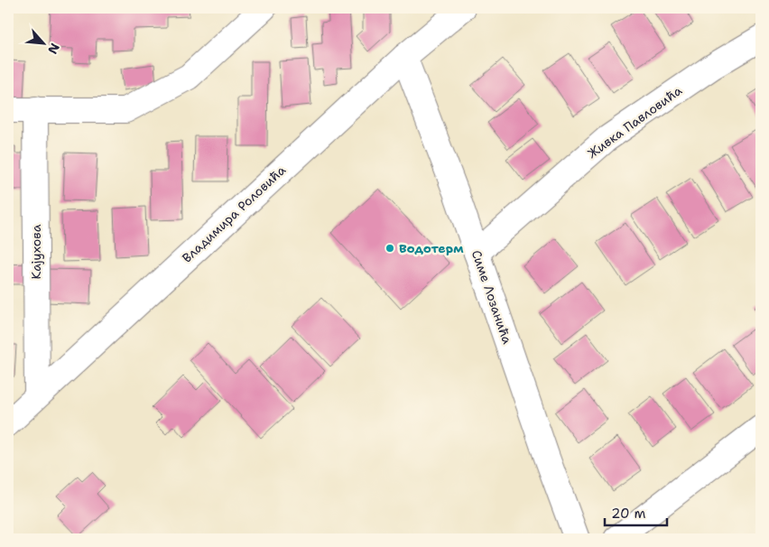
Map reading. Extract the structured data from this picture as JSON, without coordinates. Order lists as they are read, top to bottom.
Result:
{
  "streets": {
    "street": [
      "Живка Павловића",
      "Владимира Роловића",
      "Кајухова",
      "Симе Лозанића"
    ]
  },
  "crossings": [
    ["Живка Павловића", "Симе Лозанића"],
    ["Владимира Роловића", "Кајухова"],
    ["Владимира Роловића", "Симе Лозанића"]
  ],
  "places": ["Водотерм"],
  "scale_bar": "20 m",
  "north": "bottom right"
}
